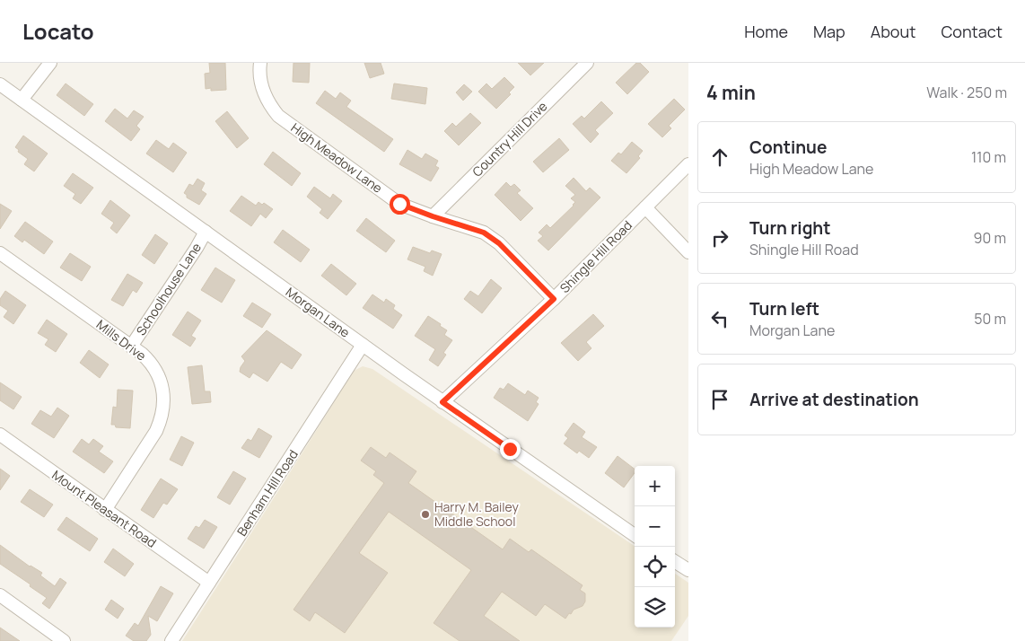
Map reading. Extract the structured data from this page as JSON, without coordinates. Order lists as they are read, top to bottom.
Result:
{
  "streets": {
    "street": [
      "Country Hill Drive",
      "High Meadow Lane",
      "Shingle Hill Road",
      "Schoolhouse Lane",
      "Morgan Lane",
      "Mills Drive",
      "Benham Hill Road",
      "Mount Pleasant Road"
    ]
  },
  "crossings": [
    ["Country Hill Drive", "High Meadow Lane"],
    ["High Meadow Lane", "Shingle Hill Road"],
    ["Shingle Hill Road", "Morgan Lane"],
    ["Schoolhouse Lane", "Morgan Lane"],
    ["Schoolhouse Lane", "Mills Drive"],
    ["Morgan Lane", "Benham Hill Road"],
    ["Mills Drive", "Mount Pleasant Road"],
    ["Benham Hill Road", "Mount Pleasant Road"]
  ],
  "places": ["Harry M. Bailey Middle School"],
  "page": {
    "header": "Locato",
    "nav": [
      "Home",
      "Map",
      "About",
      "Contact"
    ],
    "heading": ["4 min", "Walk · 250 m"],
    "list": [
      ["Continue", "High Meadow Lane", "110 m"],
      ["Turn right", "Shingle Hill Road", "90 m"],
      ["Turn left", "Morgan Lane", "50 m"],
      "Arrive at destination"
    ],
    "map_buttons": ["+", "−"]
  }
}
